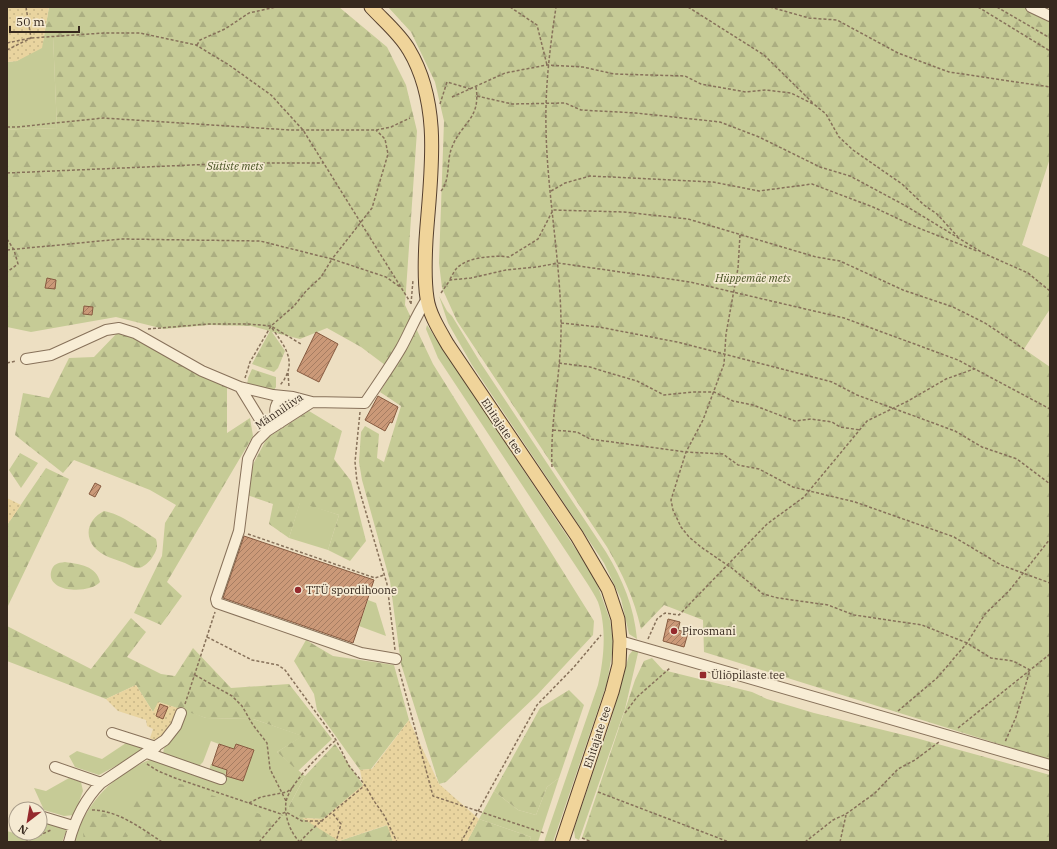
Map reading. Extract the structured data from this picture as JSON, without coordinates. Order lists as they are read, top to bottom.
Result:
{
  "streets": {
    "main road": ["Ehitajate tee"],
    "street": ["Männiliiva"]
  },
  "parks": ["Sütiste mets", "Hüppemäe mets"],
  "places": {
    "other": ["TTÜ spordihoone", "Pirosmani"],
    "transit": ["Üliõpilaste tee"]
  },
  "scale_bar": "50 m",
  "north": "bottom left"
}
